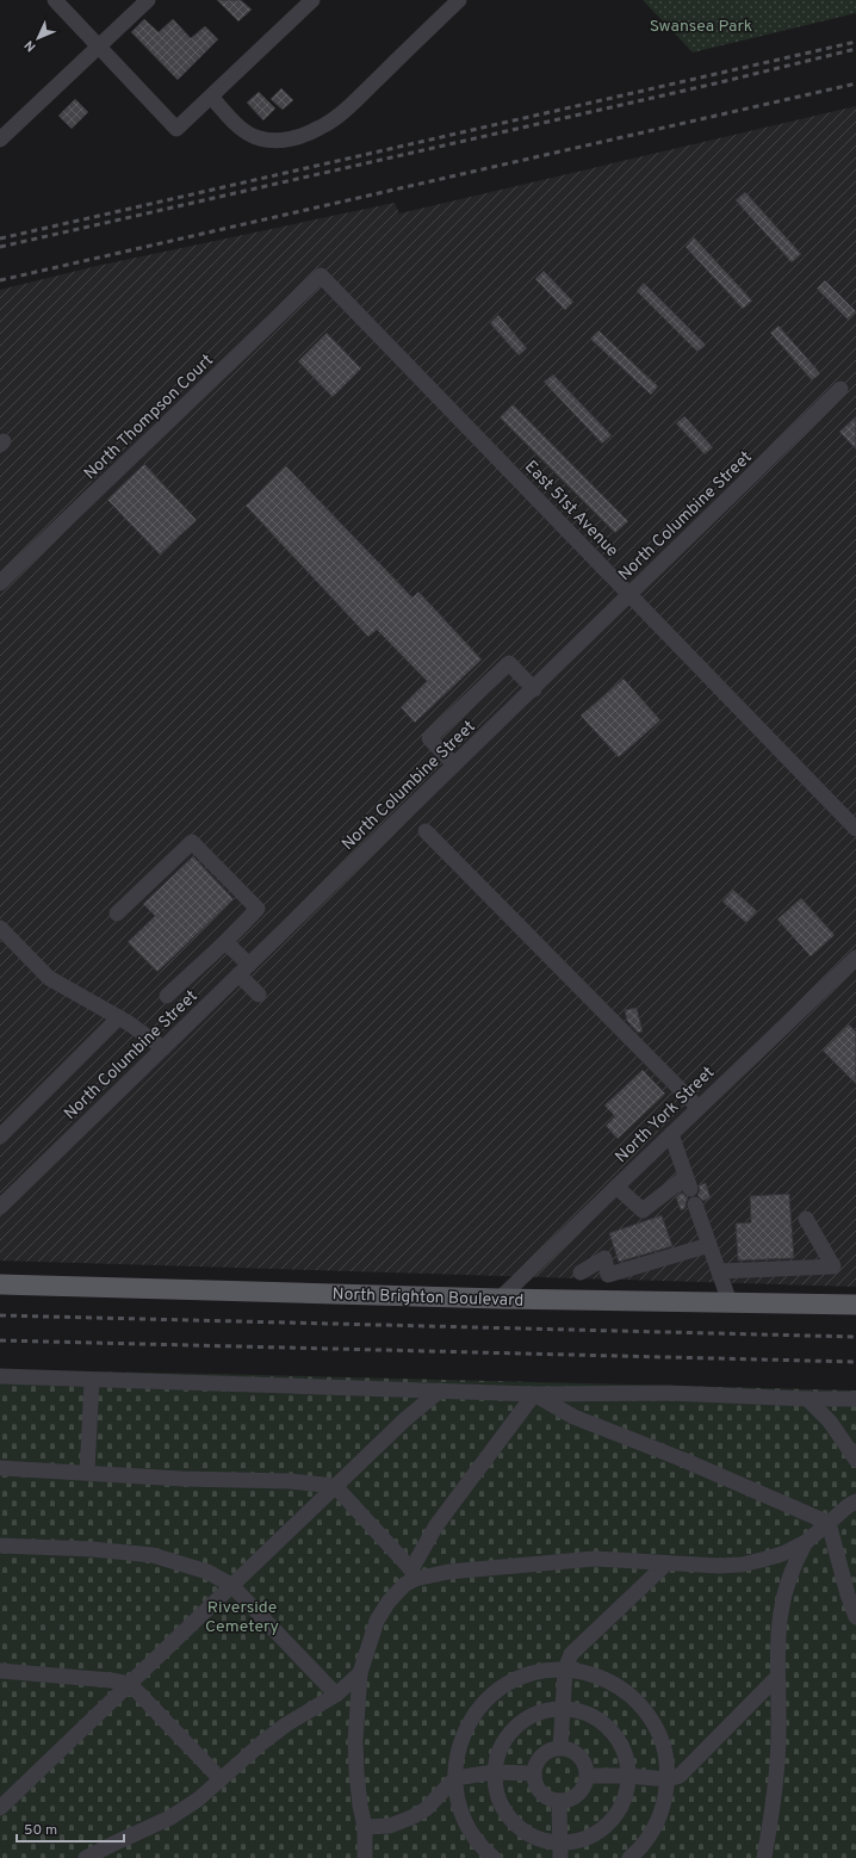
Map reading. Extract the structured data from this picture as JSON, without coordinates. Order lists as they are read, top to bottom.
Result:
{
  "streets": {
    "main road": ["North Brighton Boulevard"],
    "street": [
      "North Thompson Court",
      "East 51st Avenue",
      "North Columbine Street",
      "North York Street"
    ]
  },
  "crossings": [
    ["North Thompson Court", "East 51st Avenue"],
    ["East 51st Avenue", "North Columbine Street"],
    ["North York Street", "North Brighton Boulevard"]
  ],
  "parks": ["Swansea Park", "Riverside Cemetery"],
  "scale_bar": "50 m",
  "north": "bottom left"
}
